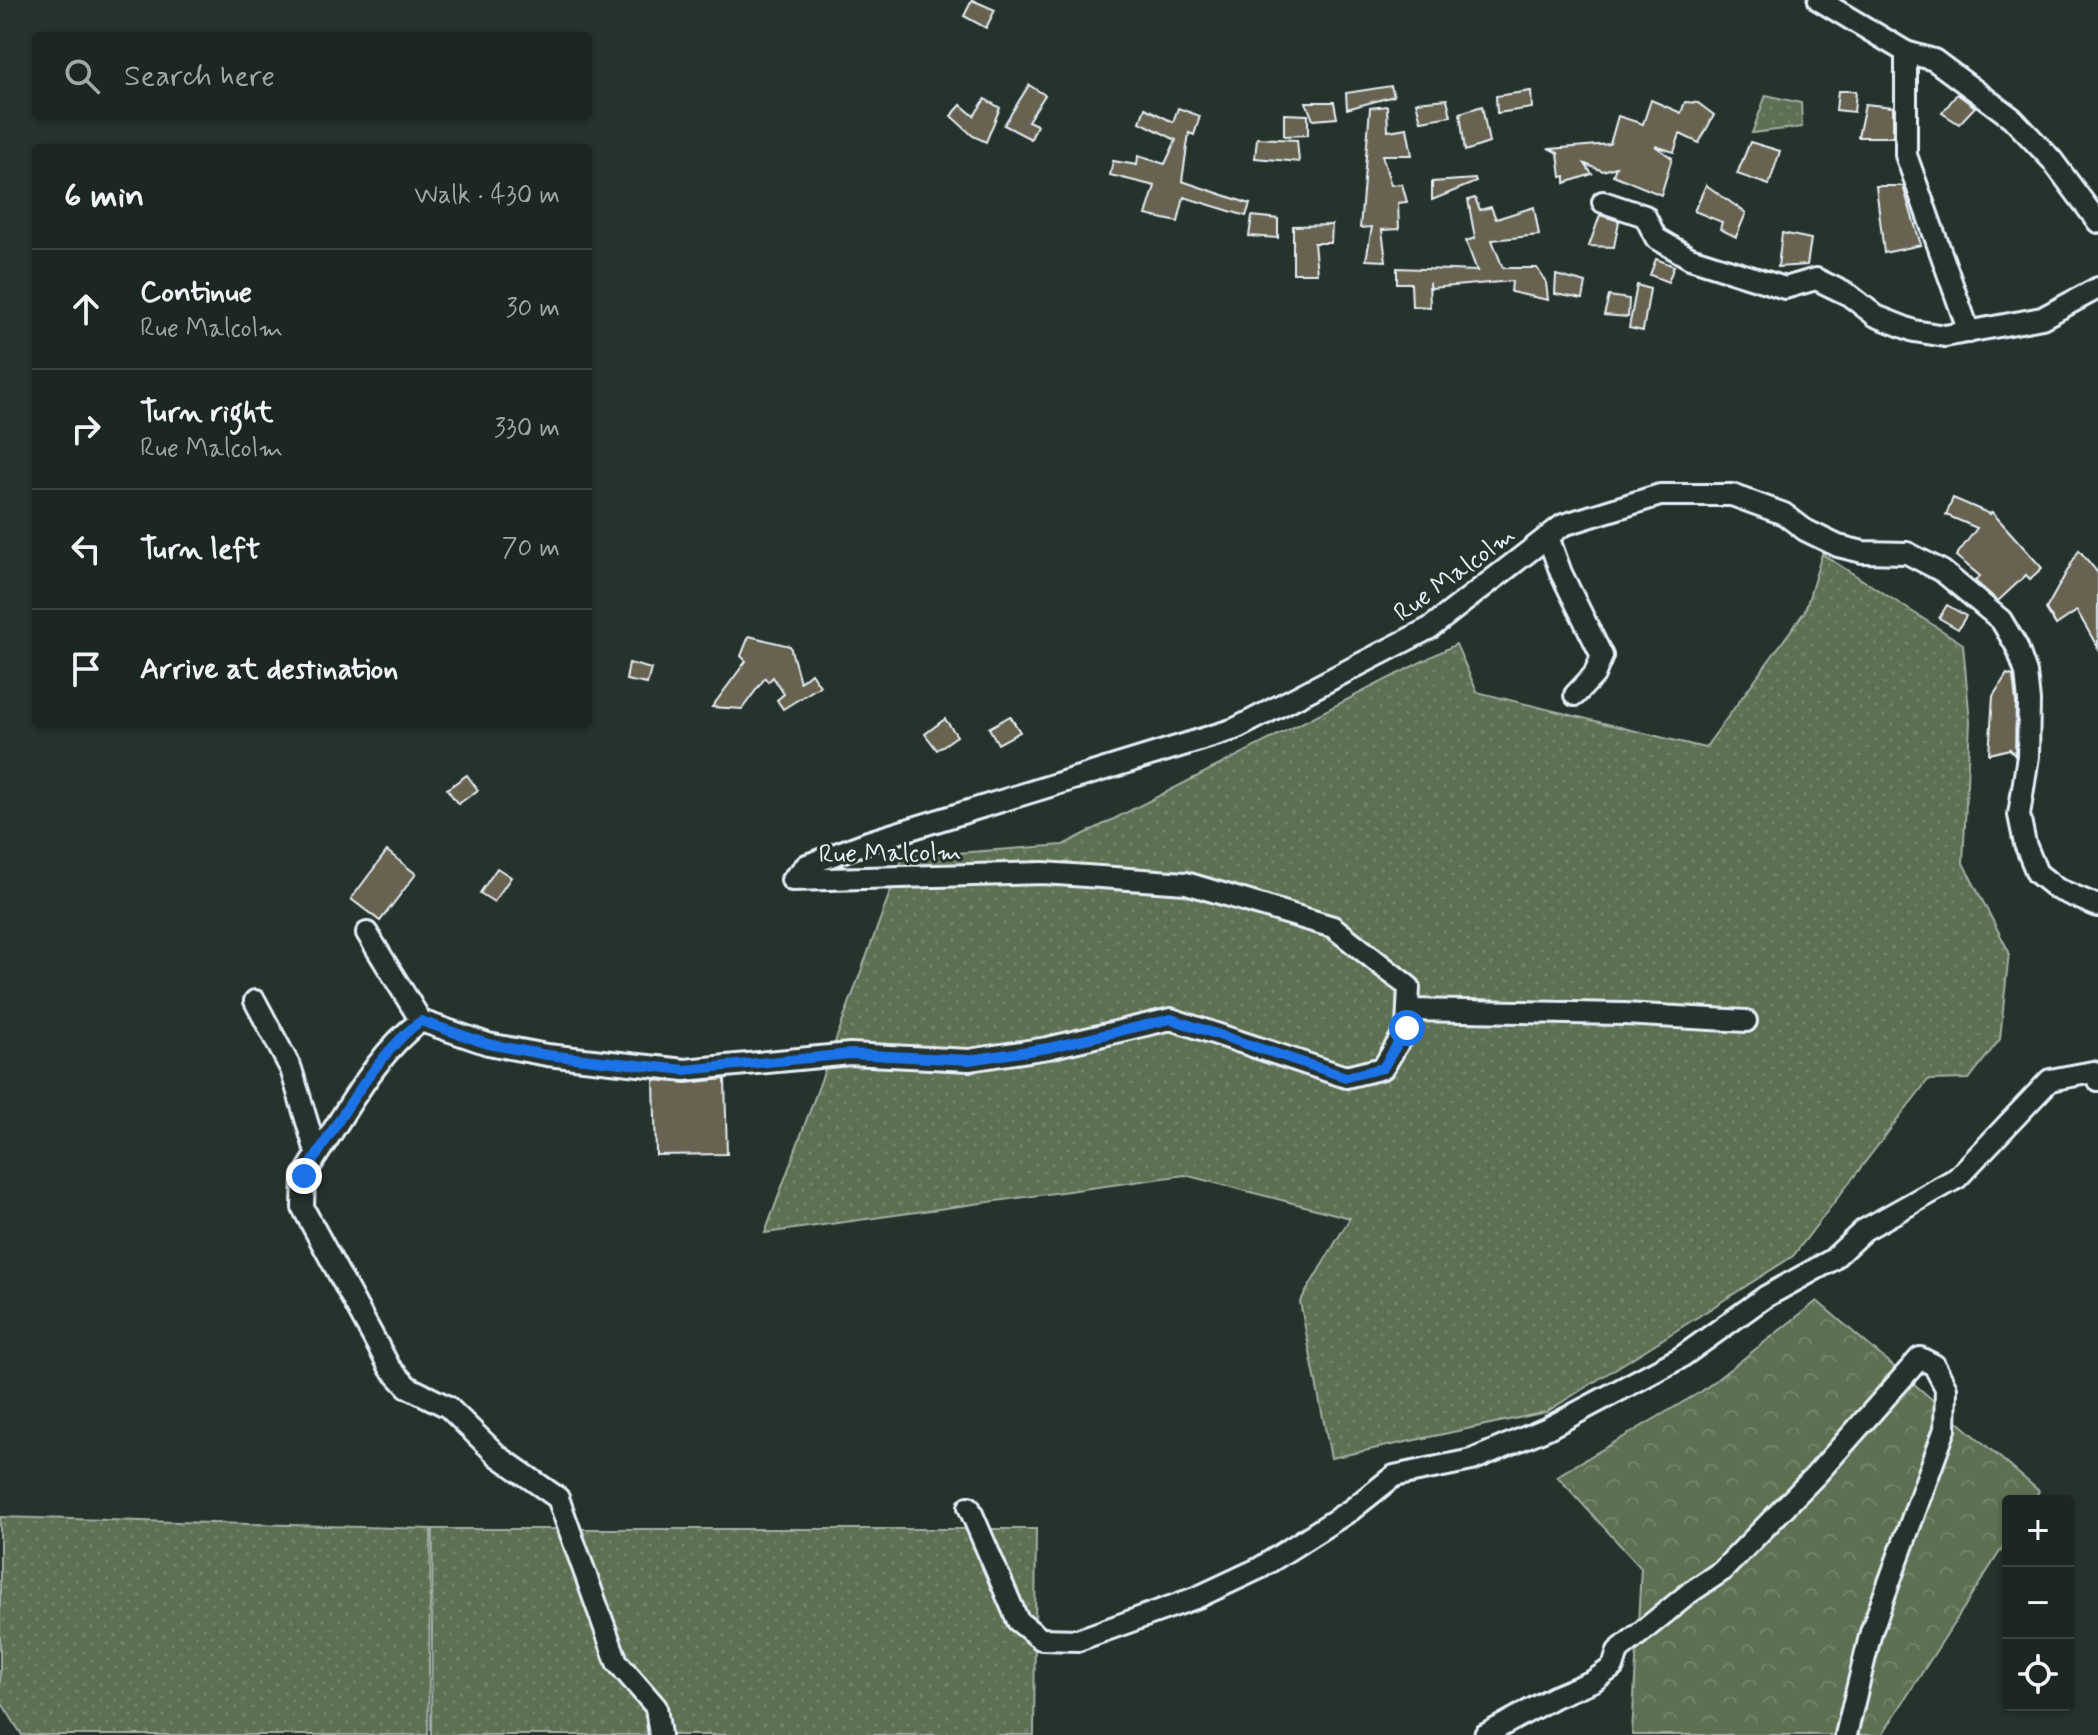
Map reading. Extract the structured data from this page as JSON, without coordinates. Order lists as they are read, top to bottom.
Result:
{
  "streets": {
    "street": ["Rue Malcolm"]
  },
  "page": {
    "search": "Search here",
    "heading": ["6 min", "Walk · 430 m"],
    "list": [
      ["Continue", "Rue Malcolm", "30 m"],
      ["Turn right", "Rue Malcolm", "330 m"],
      ["Turn left", "70 m"],
      "Arrive at destination"
    ],
    "map_buttons": ["+", "−"]
  }
}
